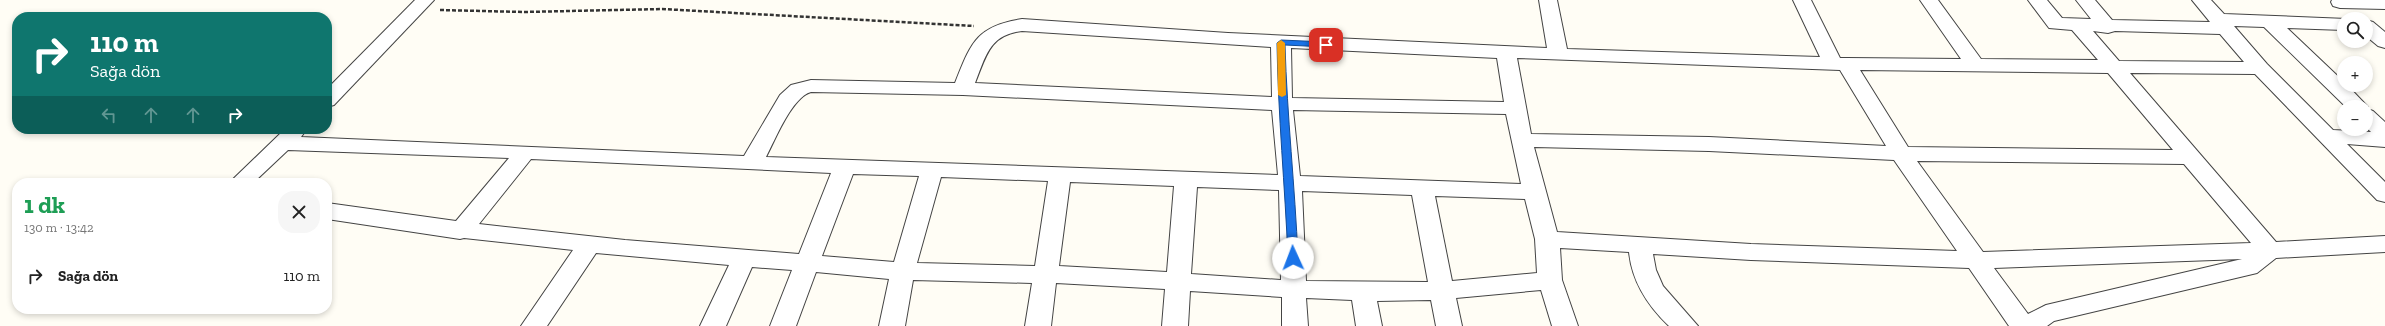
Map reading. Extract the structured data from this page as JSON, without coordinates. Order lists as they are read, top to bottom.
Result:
{
  "page": {
    "map_buttons": ["+", "−"],
    "turn": ["110 m", "Sağa dön"],
    "heading": ["1 dk", "130 m · 13:42"],
    "list": [
      {
        "name": "Sağa dön",
        "value": "110 m"
      }
    ]
  }
}
